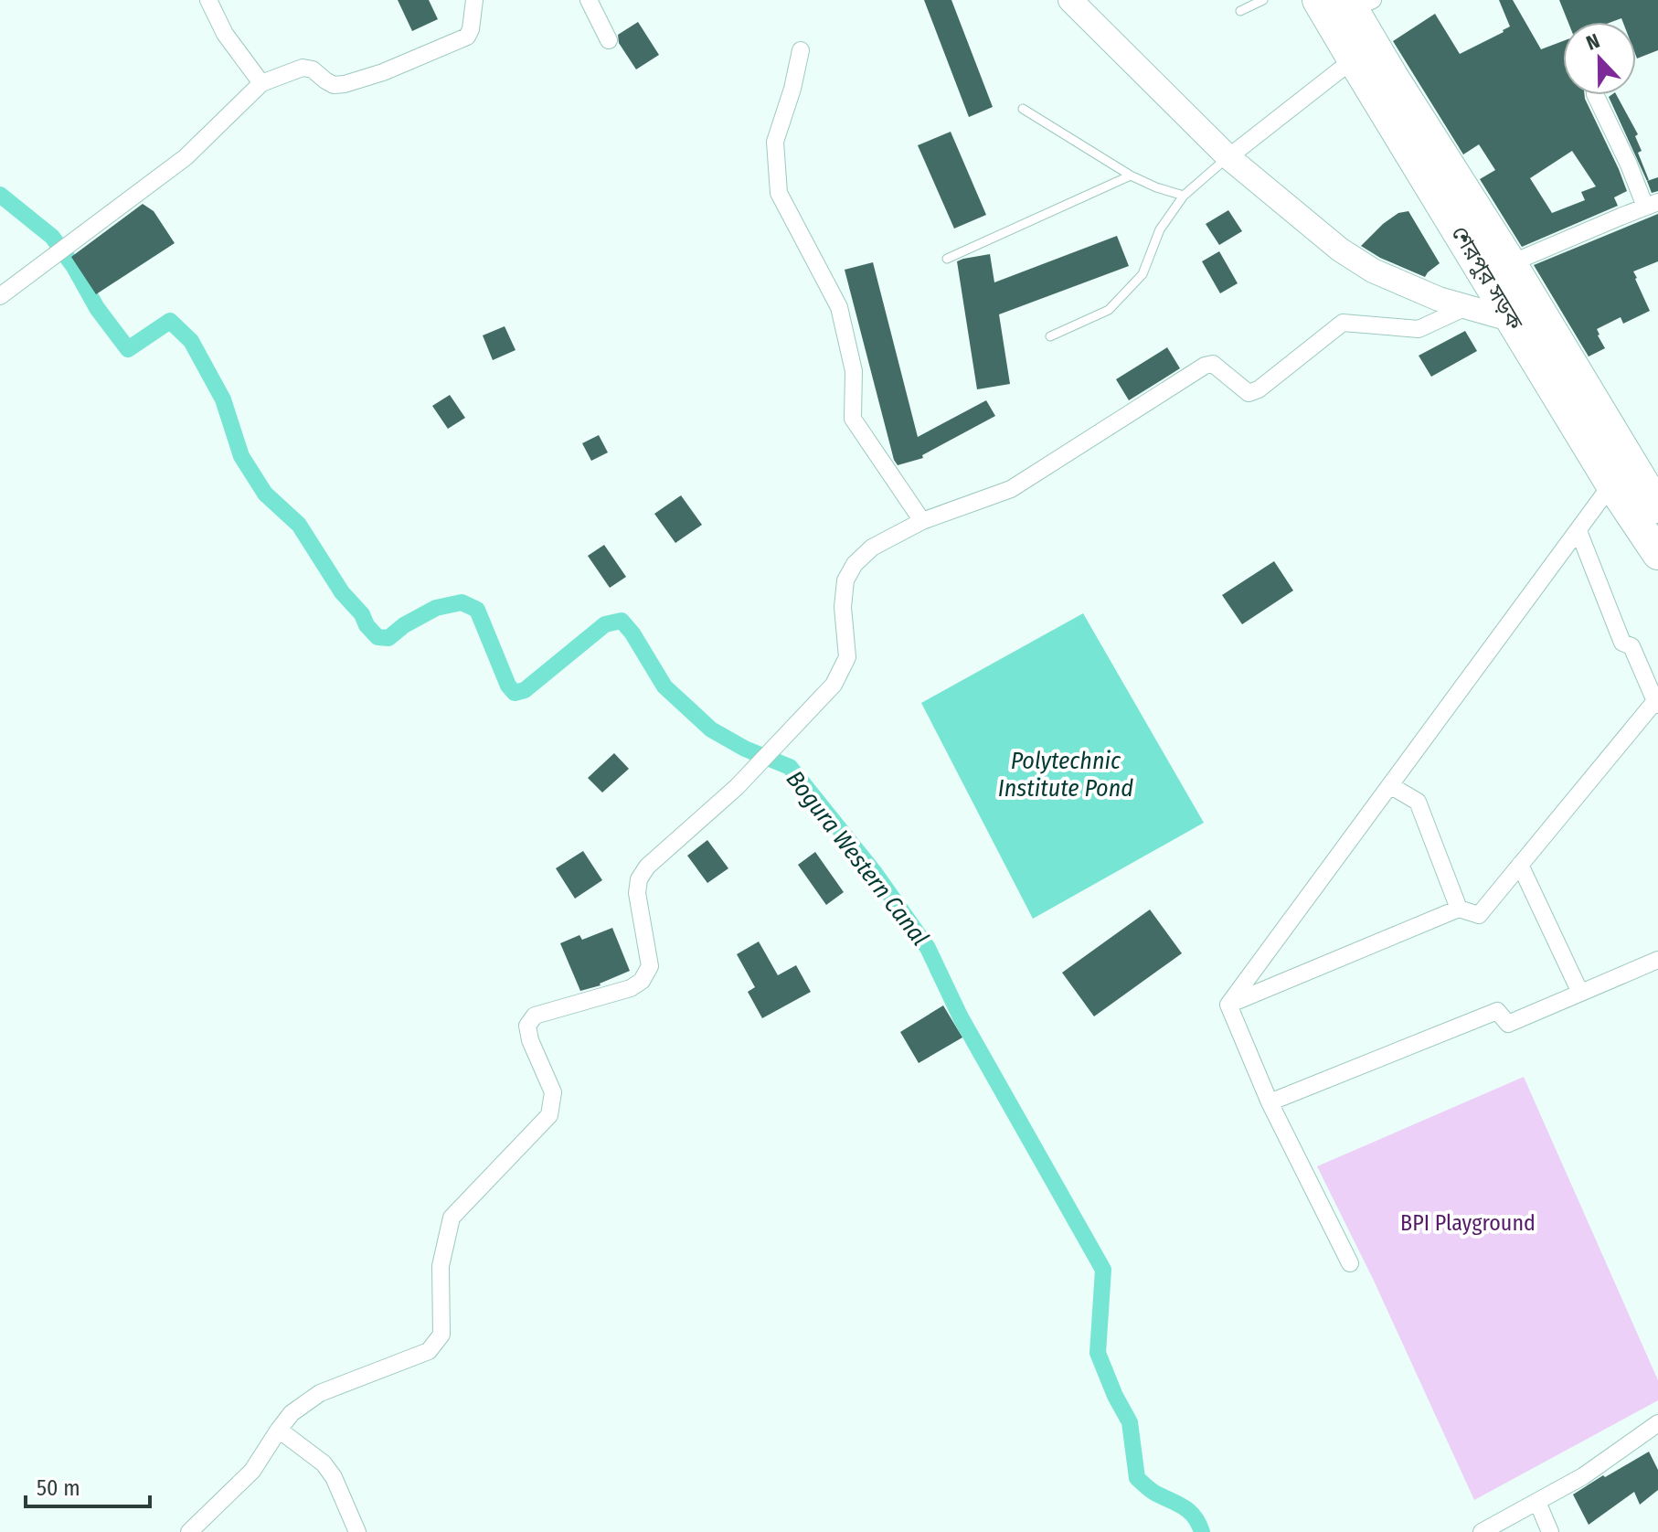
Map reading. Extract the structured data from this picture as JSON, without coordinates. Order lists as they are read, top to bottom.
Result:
{
  "streets": {
    "highway": ["শেরপুর সড়ক"]
  },
  "water": ["Polytechnic Institute Pond", "Bogura Western Canal"],
  "parks": ["BPI Playground"],
  "scale_bar": "50 m",
  "north": "top"
}
